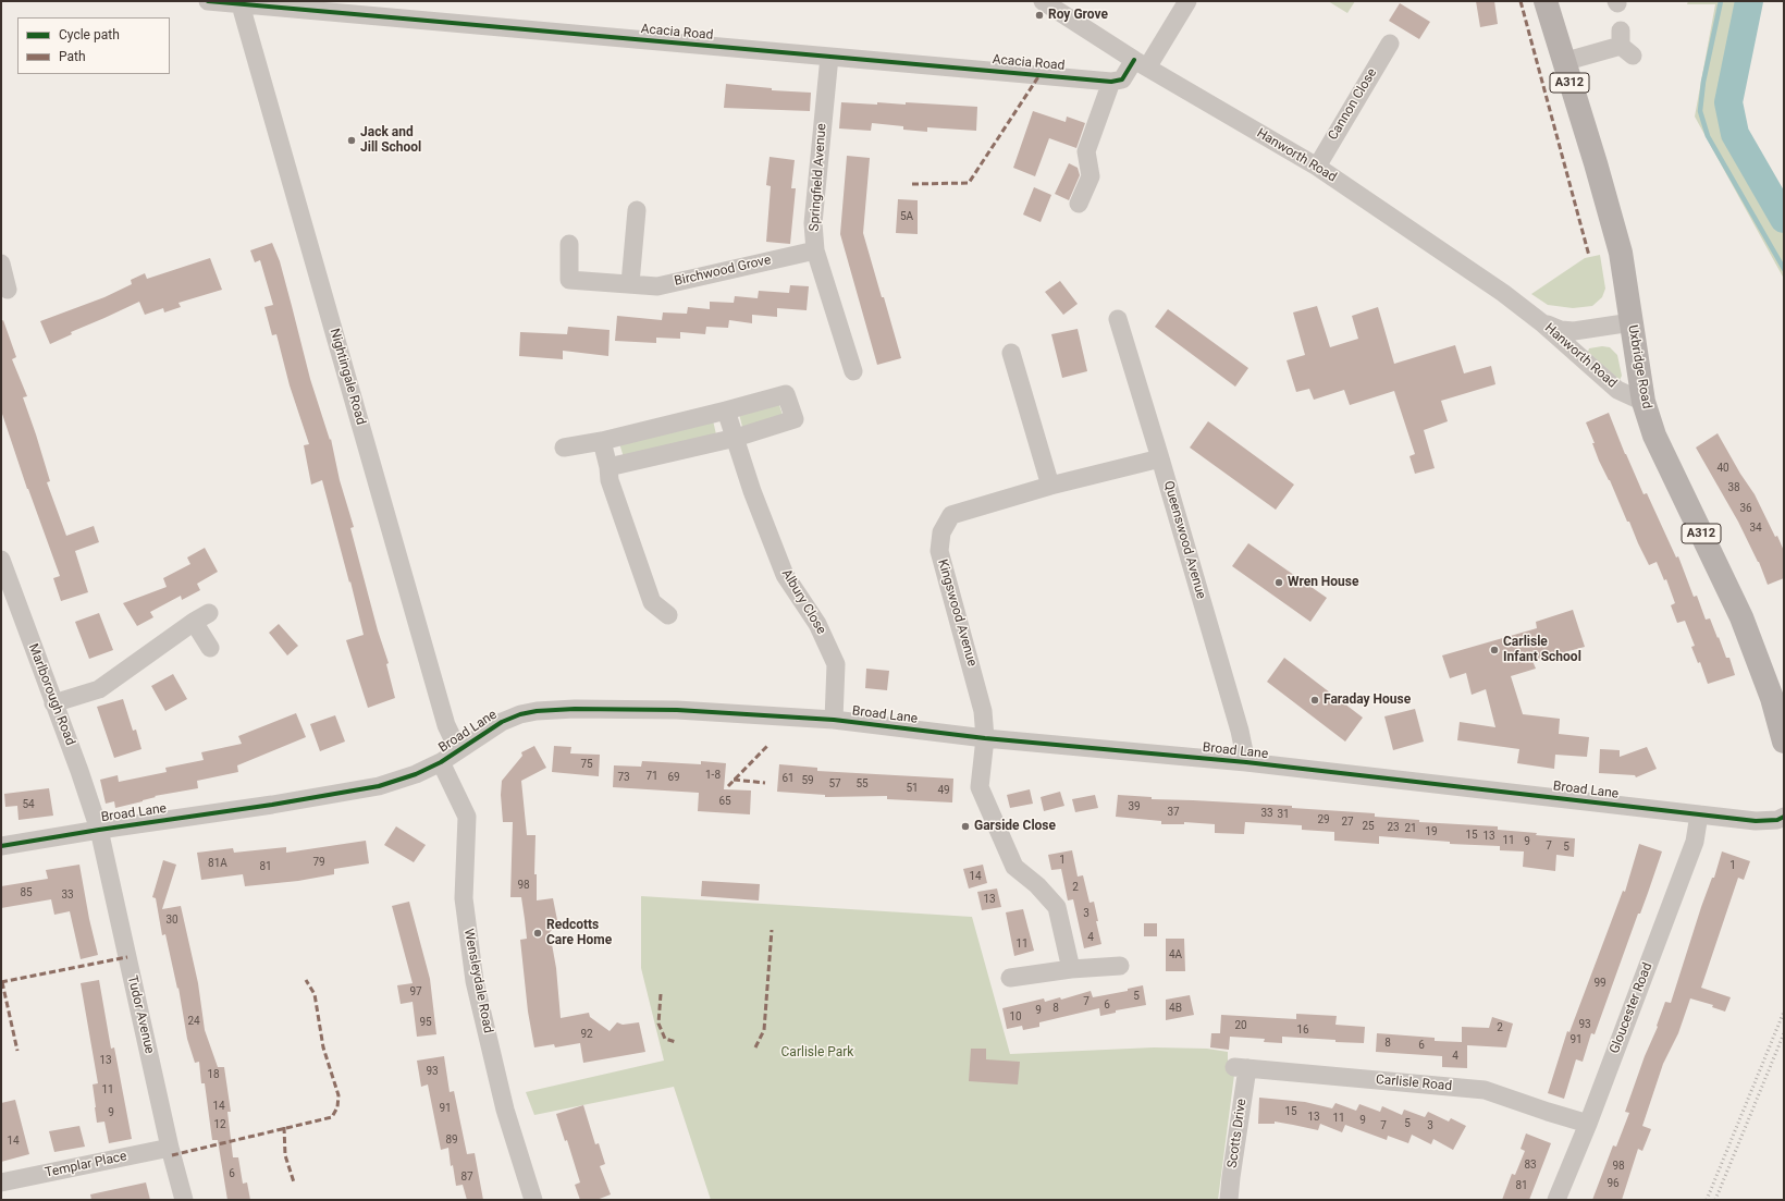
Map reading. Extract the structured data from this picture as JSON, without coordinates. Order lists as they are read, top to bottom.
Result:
{
  "streets": {
    "main road": ["A312", "Uxbridge Road"],
    "street": [
      "Acacia Road",
      "Cannon Close",
      "Hanworth Road",
      "Springfield Avenue",
      "Birchwood Grove",
      "Nightingale Road",
      "Queenswood Avenue",
      "Albury Close",
      "Kingswood Avenue",
      "Marlborough Road",
      "Broad Lane",
      "Wensleydale Road",
      "Gloucester Road",
      "Tudor Avenue",
      "Carlisle Road",
      "Scotts Drive",
      "Templar Place"
    ]
  },
  "crossings": [
    ["Acacia Road", "Springfield Avenue"],
    ["Acacia Road", "Nightingale Road"],
    ["Cannon Close", "Hanworth Road"],
    ["Hanworth Road", "Uxbridge Road"],
    ["Springfield Avenue", "Birchwood Grove"],
    ["Nightingale Road", "Broad Lane"],
    ["Queenswood Avenue", "Kingswood Avenue"],
    ["Queenswood Avenue", "Broad Lane"],
    ["Albury Close", "Broad Lane"],
    ["Kingswood Avenue", "Broad Lane"],
    ["Marlborough Road", "Broad Lane"],
    ["Marlborough Road", "Tudor Avenue"],
    ["Broad Lane", "Wensleydale Road"],
    ["Broad Lane", "Gloucester Road"],
    ["Broad Lane", "Tudor Avenue"],
    ["Gloucester Road", "Carlisle Road"],
    ["Tudor Avenue", "Templar Place"],
    ["Carlisle Road", "Scotts Drive"]
  ],
  "parks": ["Carlisle Park"],
  "places": [
    "Roy Grove",
    "Jack and Jill School",
    "Wren House",
    "Carlisle Infant School",
    "Faraday House",
    "Garside Close",
    "Redcotts Care Home"
  ],
  "house_numbers": [
    "5A",
    "40",
    "38",
    "36",
    "34",
    "75",
    "1-8",
    "71",
    "73",
    "69",
    "61",
    "59",
    "57",
    "55",
    "51",
    "49",
    "65",
    "54",
    "39",
    "37",
    "33",
    "31",
    "29",
    "27",
    "25",
    "23",
    "21",
    "19",
    "15",
    "13",
    "11",
    "9",
    "7",
    "5",
    "1",
    "79",
    "81A",
    "1",
    "81",
    "14",
    "98",
    "2",
    "85",
    "33",
    "13",
    "3",
    "30",
    "4",
    "11",
    "4A",
    "99",
    "97",
    "5",
    "7",
    "6",
    "8",
    "4B",
    "9",
    "10",
    "24",
    "95",
    "93",
    "20",
    "2",
    "16",
    "92",
    "91",
    "8",
    "6",
    "4",
    "13",
    "93",
    "18",
    "11",
    "14",
    "91",
    "15",
    "9",
    "13",
    "11",
    "9",
    "5",
    "12",
    "7",
    "3",
    "89",
    "14",
    "83",
    "98",
    "6",
    "87",
    "96",
    "81"
  ],
  "legend": ["Cycle path", "Path"]
}
